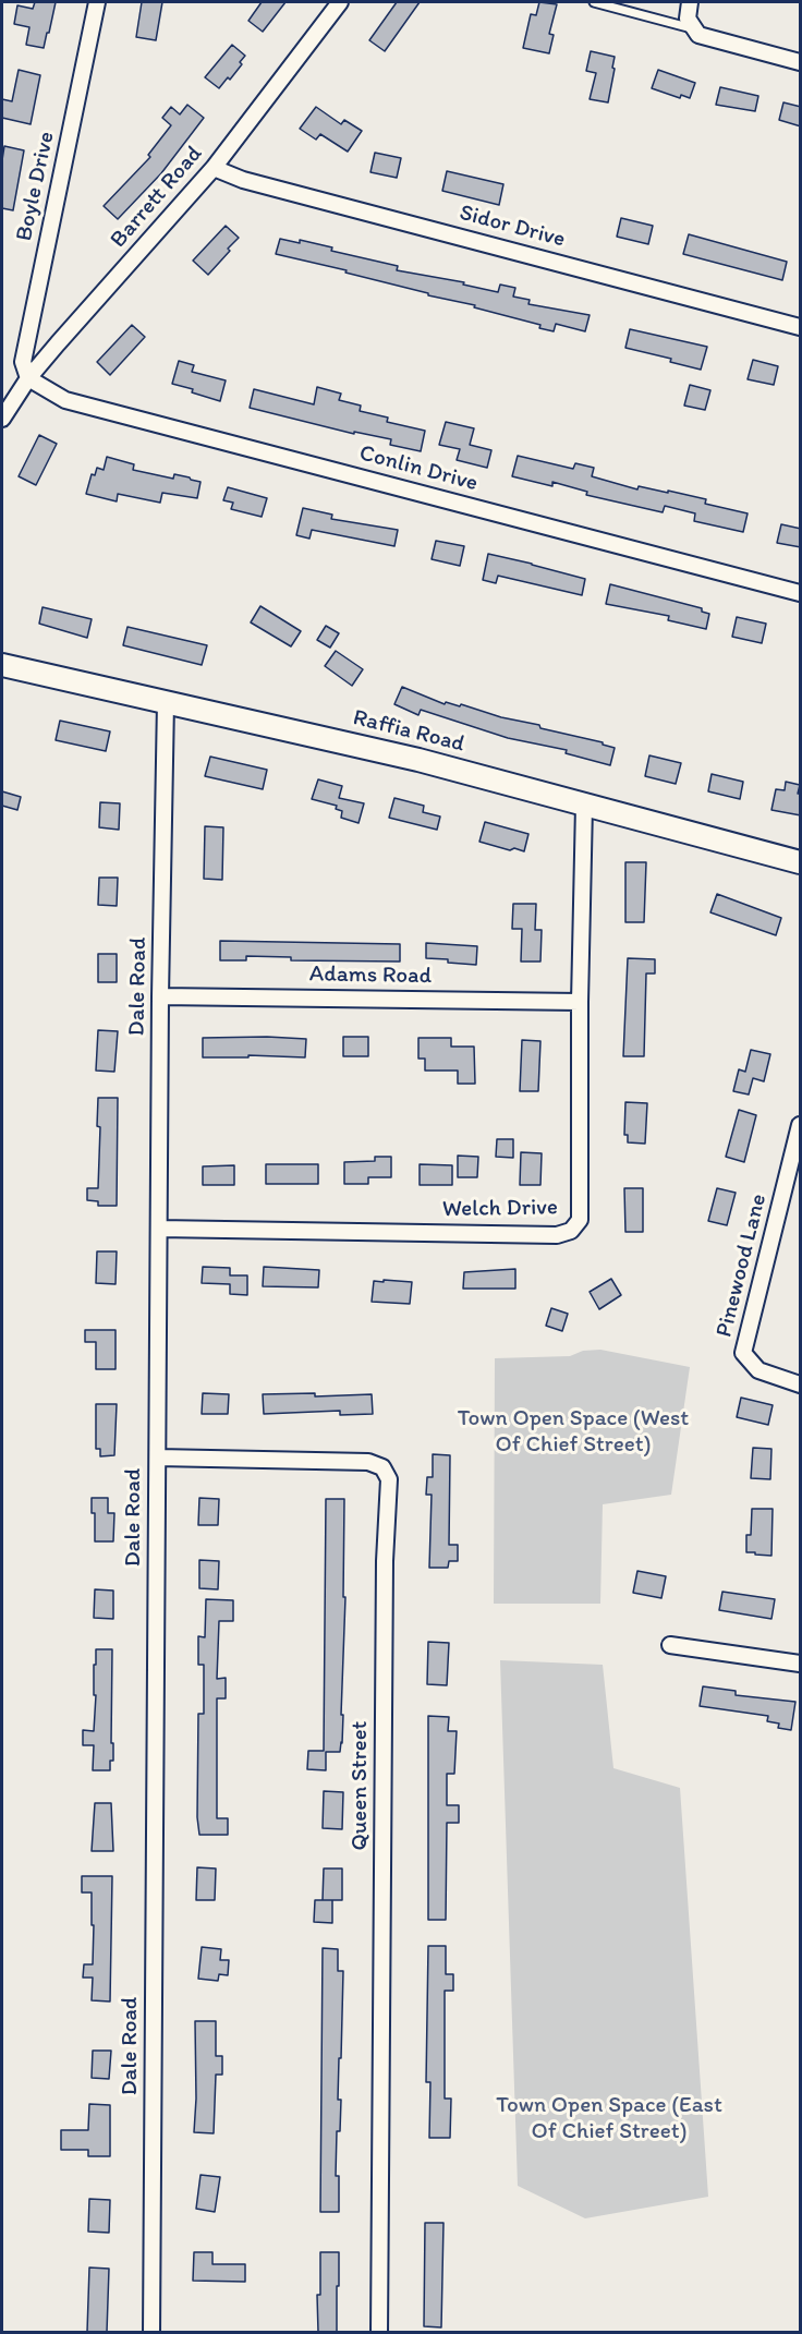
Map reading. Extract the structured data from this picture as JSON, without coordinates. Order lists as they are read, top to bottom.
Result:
{
  "streets": {
    "main road": ["Raffia Road"],
    "street": [
      "Boyle Drive",
      "Barrett Road",
      "Sidor Drive",
      "Conlin Drive",
      "Adams Road",
      "Dale Road",
      "Welch Drive",
      "Pinewood Lane",
      "Queen Street"
    ]
  },
  "crossings": [
    ["Boyle Drive", "Barrett Road"],
    ["Boyle Drive", "Conlin Drive"],
    ["Barrett Road", "Sidor Drive"],
    ["Barrett Road", "Conlin Drive"],
    ["Raffia Road", "Dale Road"],
    ["Raffia Road", "Welch Drive"],
    ["Adams Road", "Dale Road"],
    ["Adams Road", "Welch Drive"],
    ["Dale Road", "Welch Drive"],
    ["Dale Road", "Queen Street"]
  ],
  "parks": ["Town Open Space (West Of Chief Street)", "Town Open Space (East Of Chief Street)"]
}
